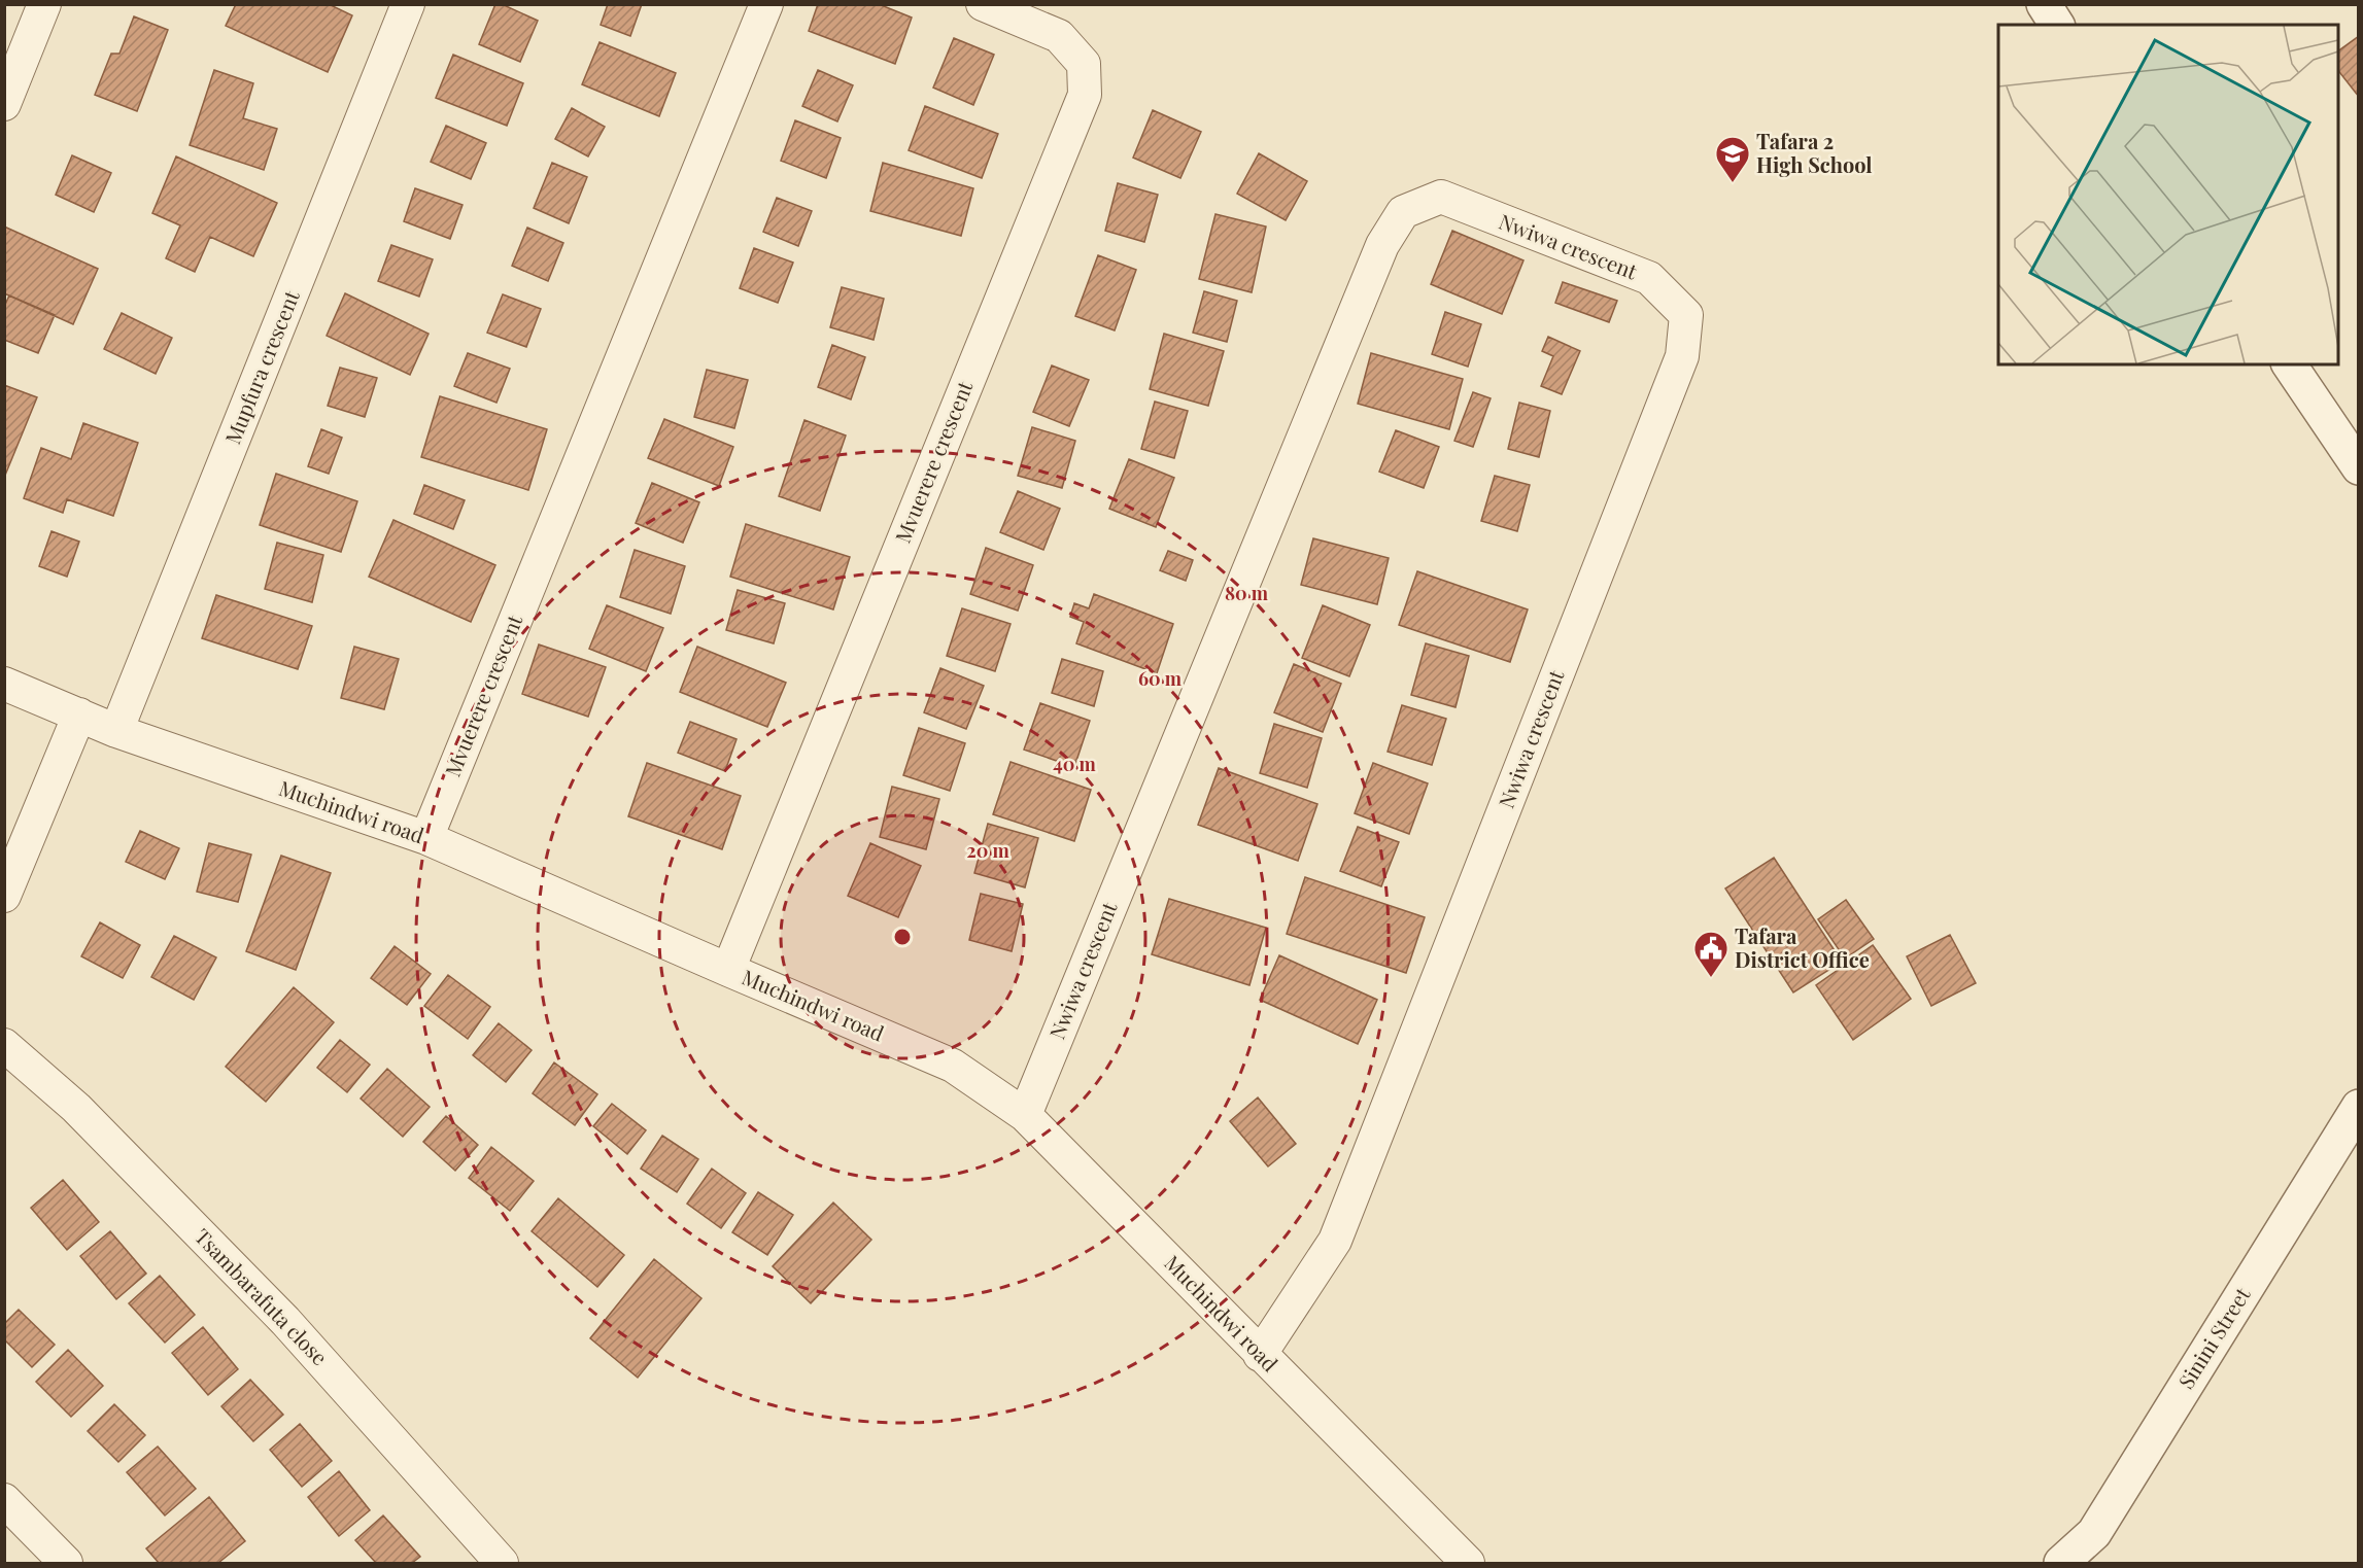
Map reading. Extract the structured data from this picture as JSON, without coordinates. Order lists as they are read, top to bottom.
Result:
{
  "streets": {
    "street": [
      "Nwiwa crescent",
      "Mupfura crescent",
      "Mvuerere crescent",
      "Muchindwi road",
      "Tsambarafuta close",
      "Sinini Street"
    ]
  },
  "crossings": [
    ["Nwiwa crescent", "Muchindwi road"],
    ["Mupfura crescent", "Muchindwi road"],
    ["Mvuerere crescent", "Muchindwi road"]
  ],
  "places": {
    "school or university": ["Tafara 2 High School"],
    "public building": ["Tafara District Office"]
  },
  "rings": [
    "80 m",
    "60 m",
    "40 m",
    "20 m"
  ]
}
